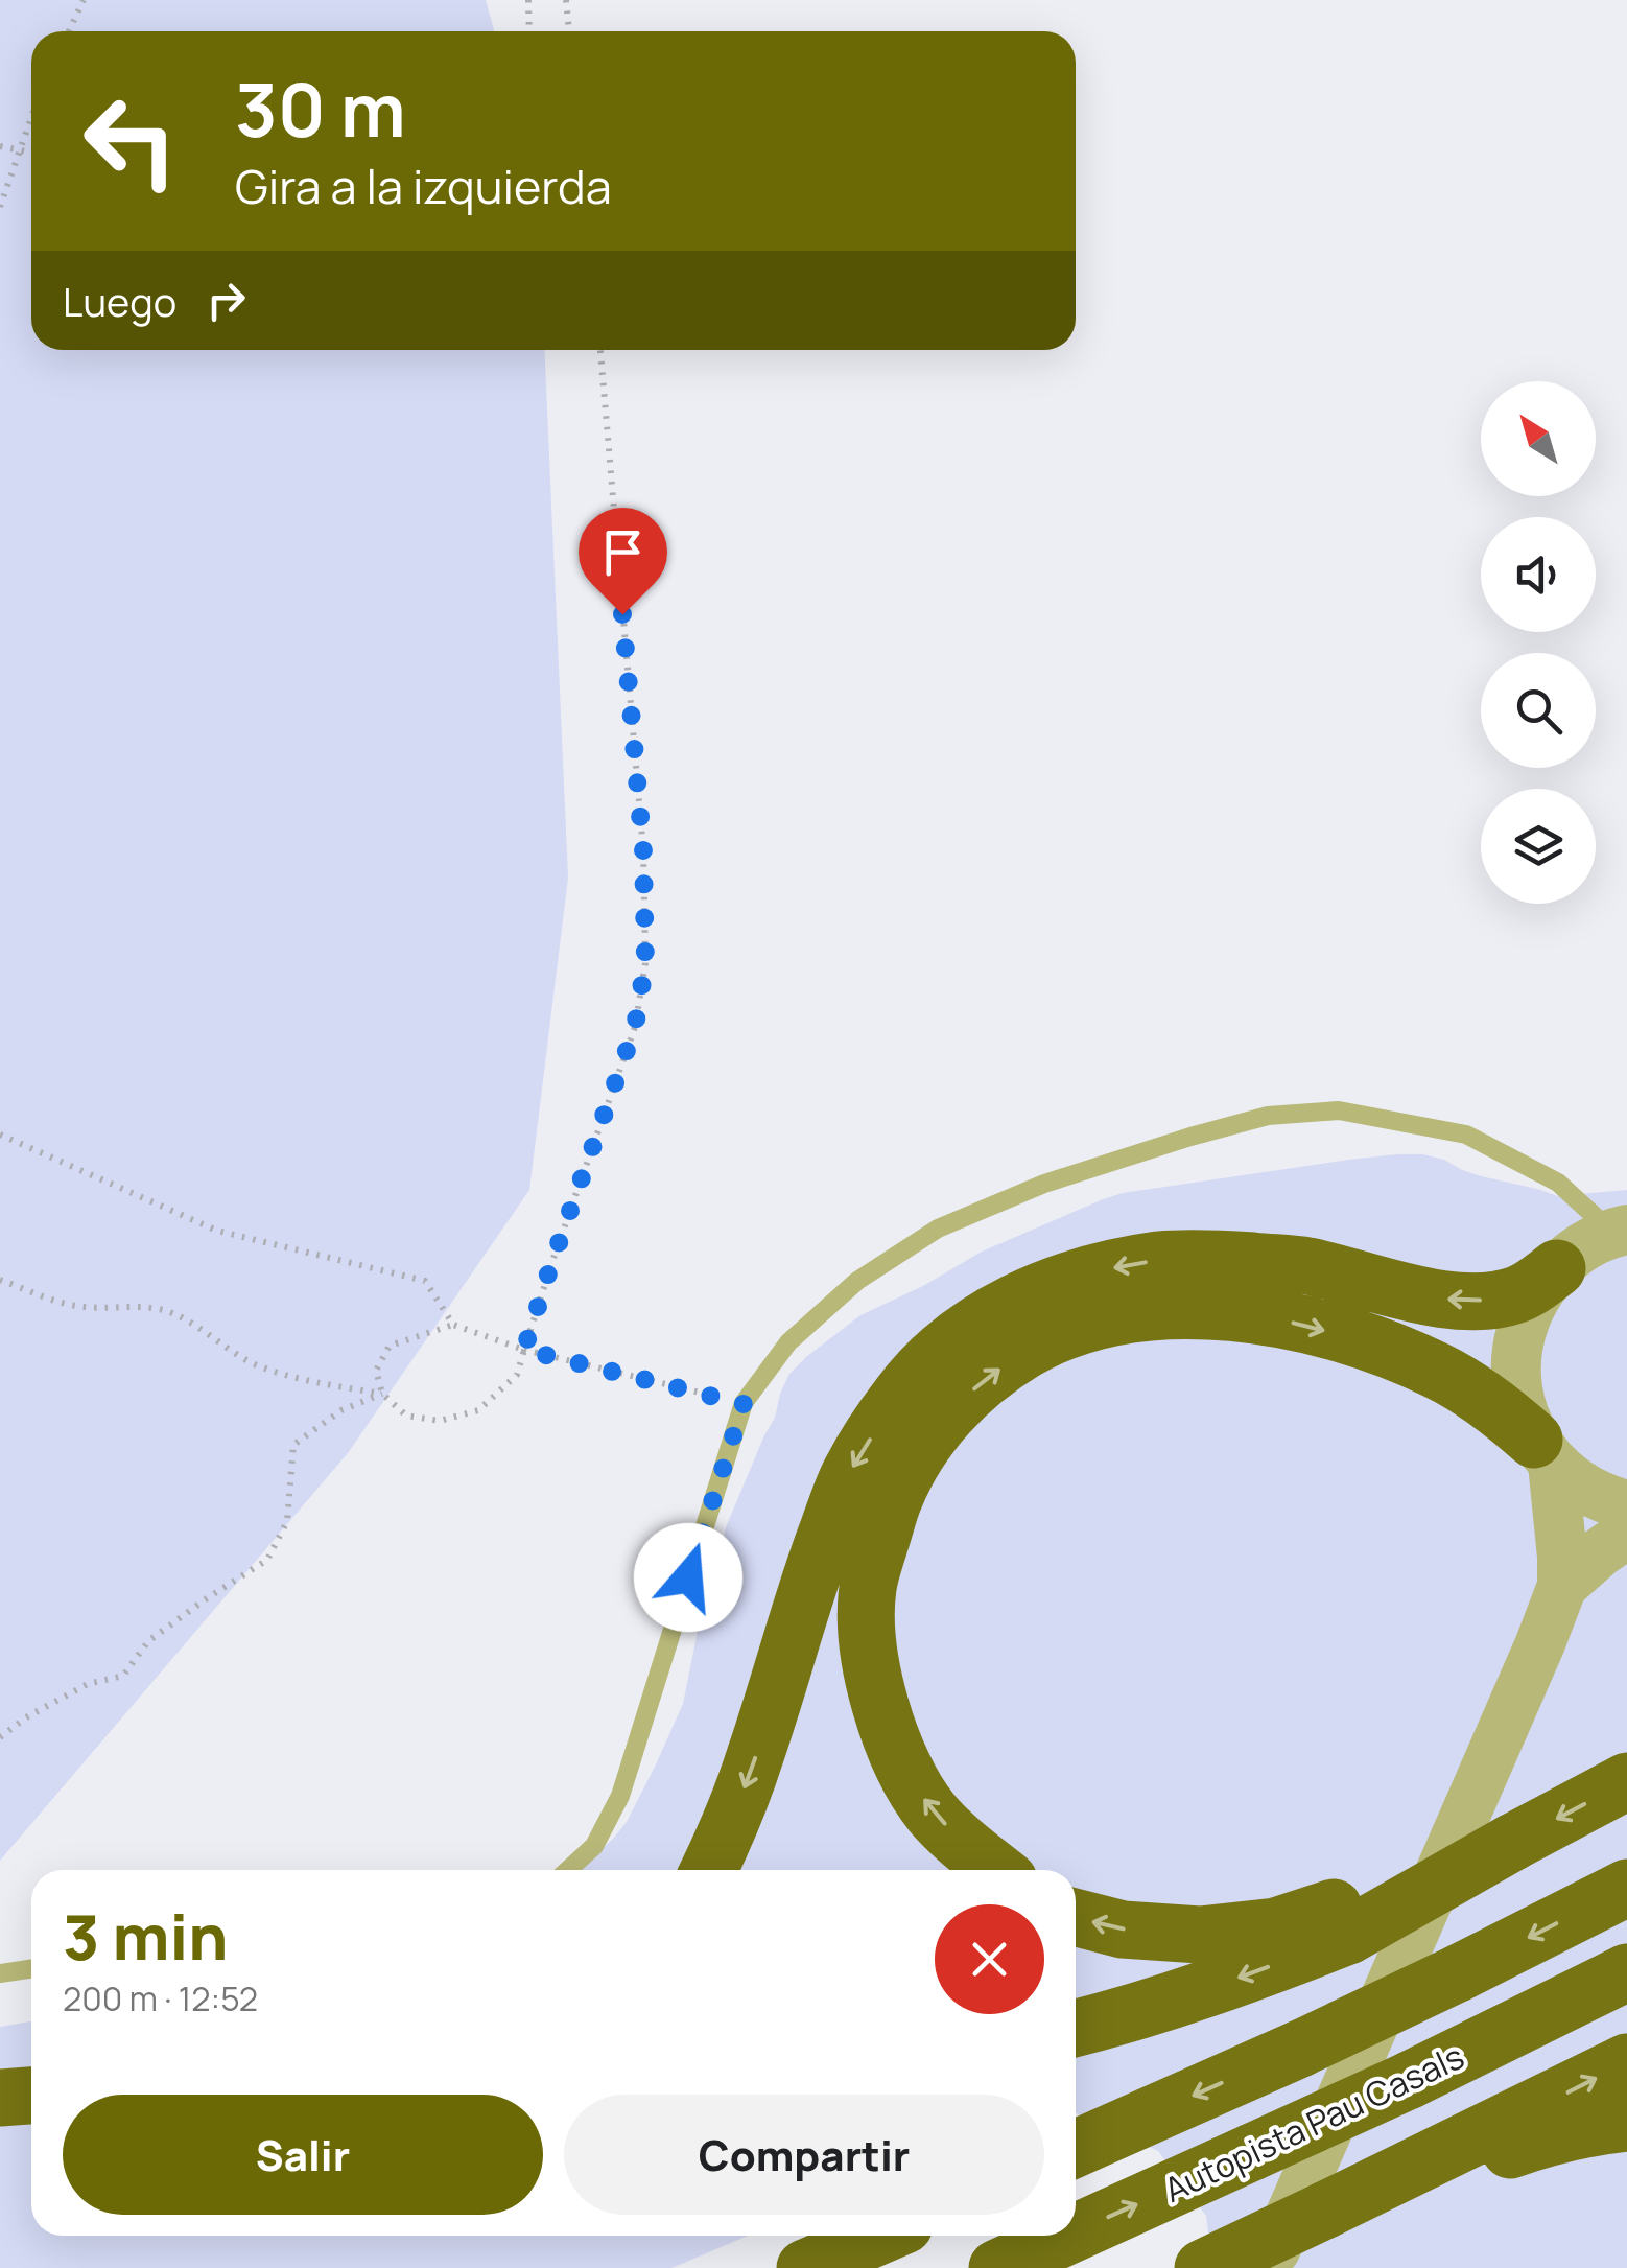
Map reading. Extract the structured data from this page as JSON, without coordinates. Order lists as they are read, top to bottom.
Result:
{
  "streets": {
    "highway": ["Autopista Pau Casals"]
  },
  "north": "top left",
  "page": {
    "turn": ["30 m", "Gira a la izquierda"],
    "then": "Luego",
    "heading": ["3 min", "200 m · 12:52"],
    "buttons": ["Salir", "Compartir"]
  }
}
